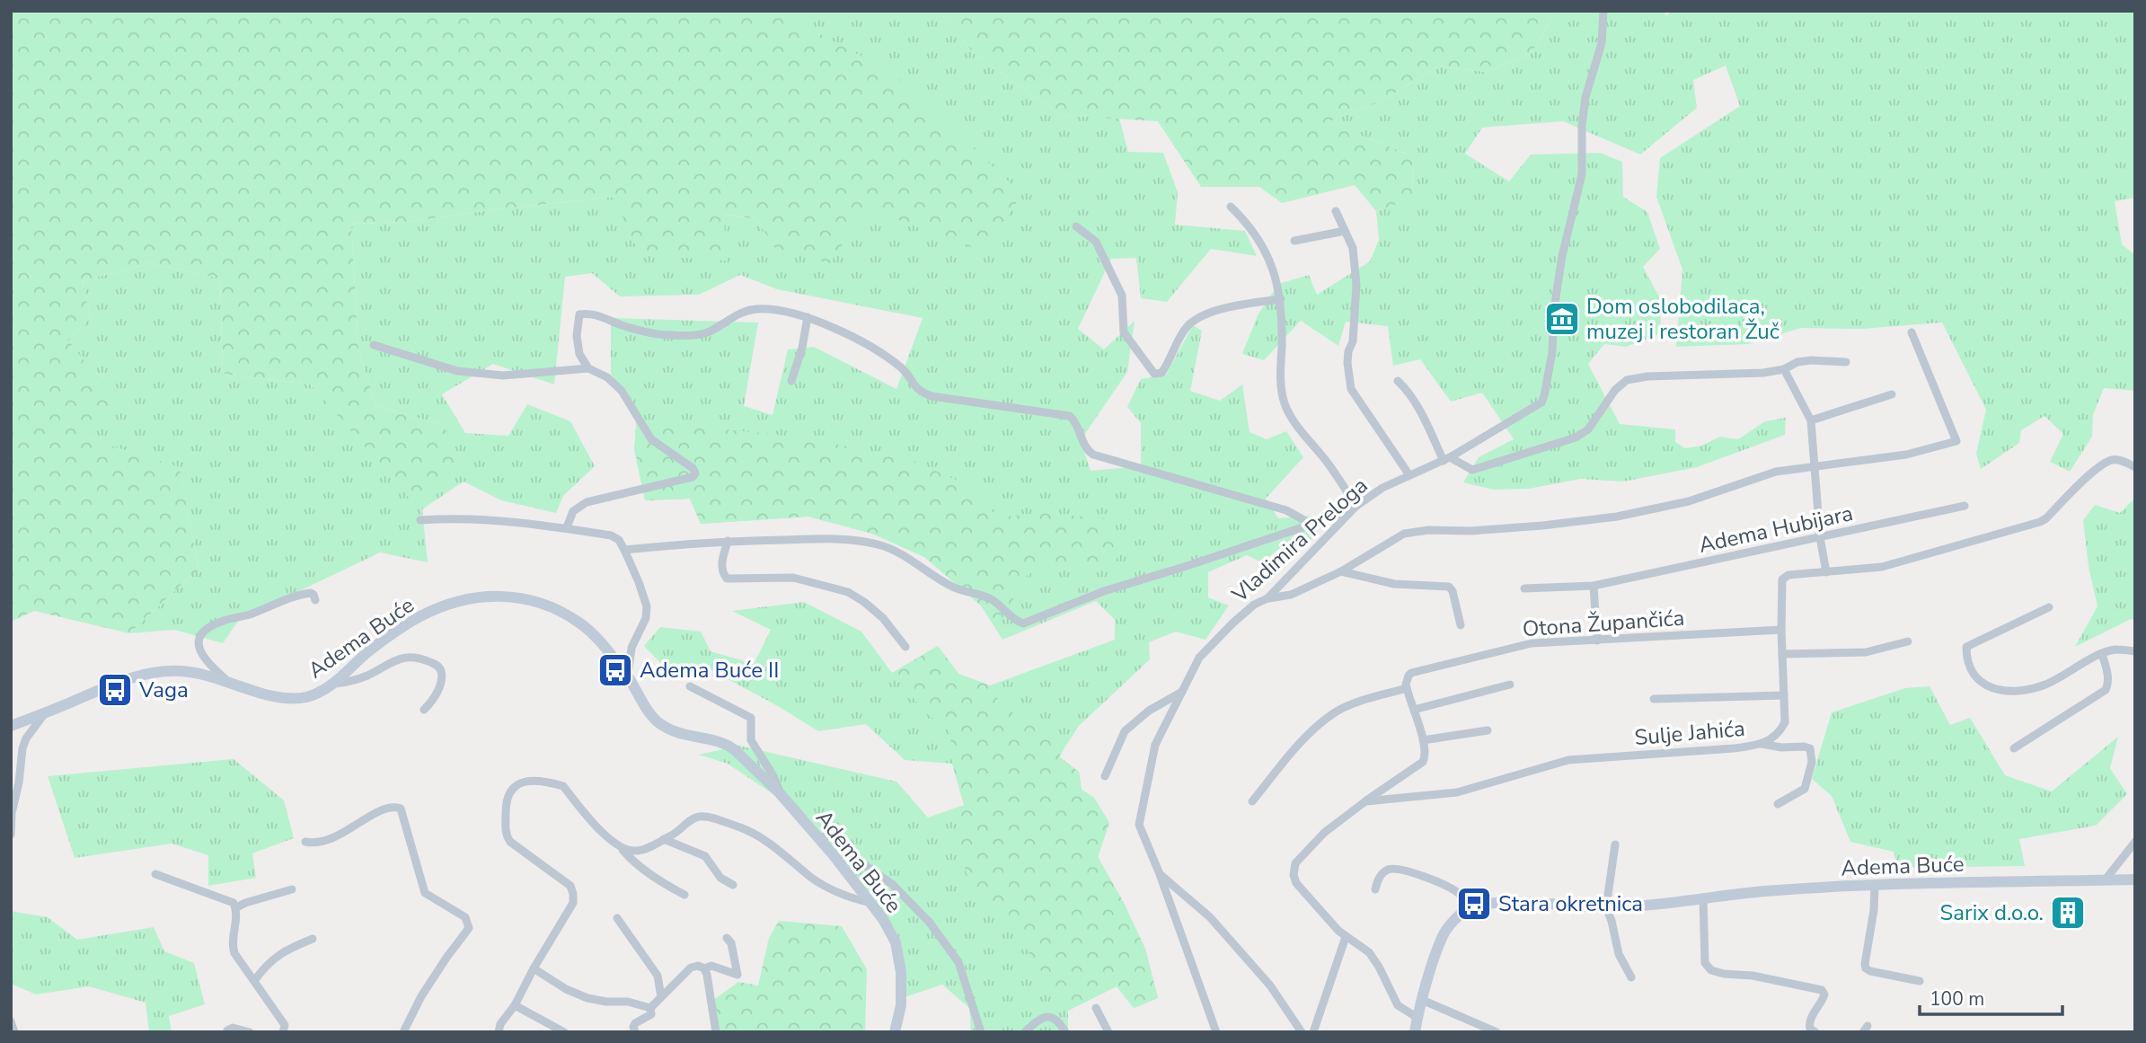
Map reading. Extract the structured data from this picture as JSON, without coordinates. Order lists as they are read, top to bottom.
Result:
{
  "streets": {
    "street": [
      "Adema Hubijara",
      "Vladimira Preloga",
      "Otona Župančića",
      "Adema Buće",
      "Sulje Jahića"
    ]
  },
  "crossings": [
    ["Otona Župančića", "Sulje Jahića"]
  ],
  "places": {
    "museum": ["Dom oslobodilaca, muzej i restoran Žuč"],
    "bus stop": ["Adema Buće II", "Vaga", "Stara okretnica"],
    "building": ["Sarix d.o.o."]
  },
  "scale_bar": "100 m"
}
